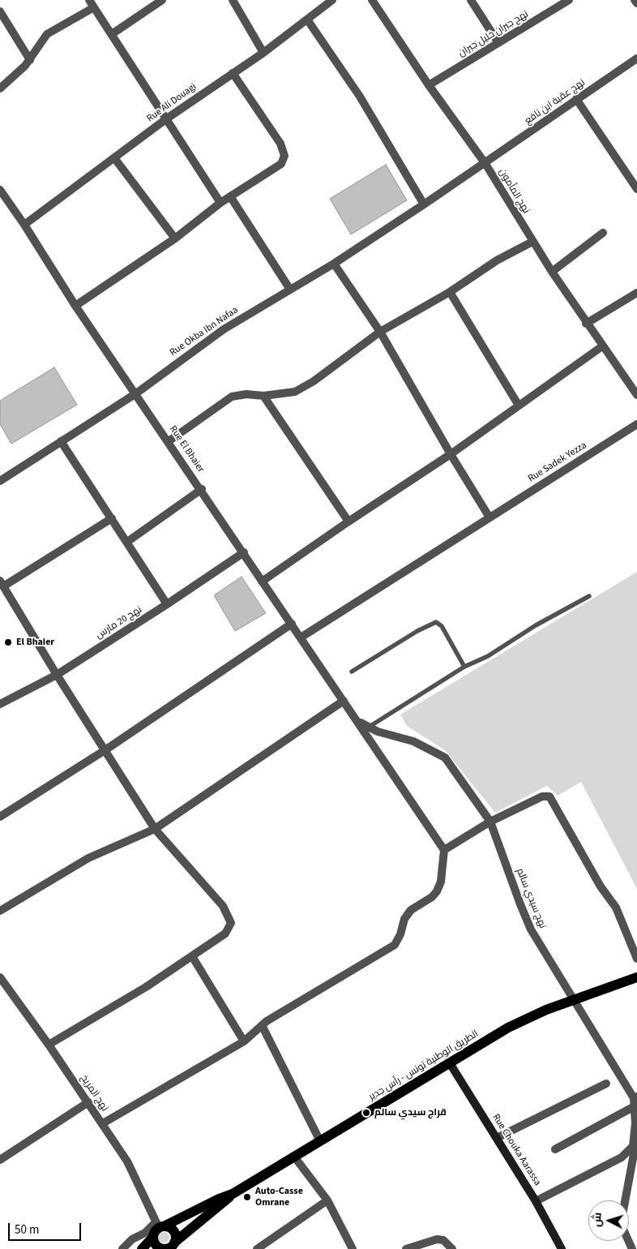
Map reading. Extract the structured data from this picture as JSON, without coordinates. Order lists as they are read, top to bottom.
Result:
{
  "streets": {
    "main road": ["الطريق الوطنية تونس - رأس جدير", "Rue Chouka Aarassa"],
    "street": [
      "نهج جبران خليل جبران",
      "نهج عقبة ابن نافع",
      "Rue Ali Douagi",
      "نهج المأمون",
      "Rue Okba Ibn Nafaa",
      "Rue El Bhaier",
      "Rue Sadek Yezza",
      "نهج 20 مارس",
      "نهج سيدي سالم",
      "نهج المريخ"
    ]
  },
  "crossings": [
    ["نهج جبران خليل جبران", "نهج المأمون"],
    ["نهج عقبة ابن نافع", "نهج المأمون"],
    ["نهج عقبة ابن نافع", "Rue Okba Ibn Nafaa"],
    ["Rue Ali Douagi", "Rue El Bhaier"],
    ["نهج المأمون", "Rue Okba Ibn Nafaa"],
    ["Rue Okba Ibn Nafaa", "Rue El Bhaier"],
    ["Rue El Bhaier", "Rue Sadek Yezza"],
    ["Rue El Bhaier", "نهج 20 مارس"],
    ["Rue El Bhaier", "نهج سيدي سالم"],
    ["نهج سيدي سالم", "الطريق الوطنية تونس - رأس جدير"],
    ["الطريق الوطنية تونس - رأس جدير", "نهج المريخ"],
    ["الطريق الوطنية تونس - رأس جدير", "Rue Chouka Aarassa"]
  ],
  "places": ["El Bhaier", "قراج سيدي سالم", "Auto-Casse Omrane"],
  "scale_bar": "50 m",
  "north": "left"
}
